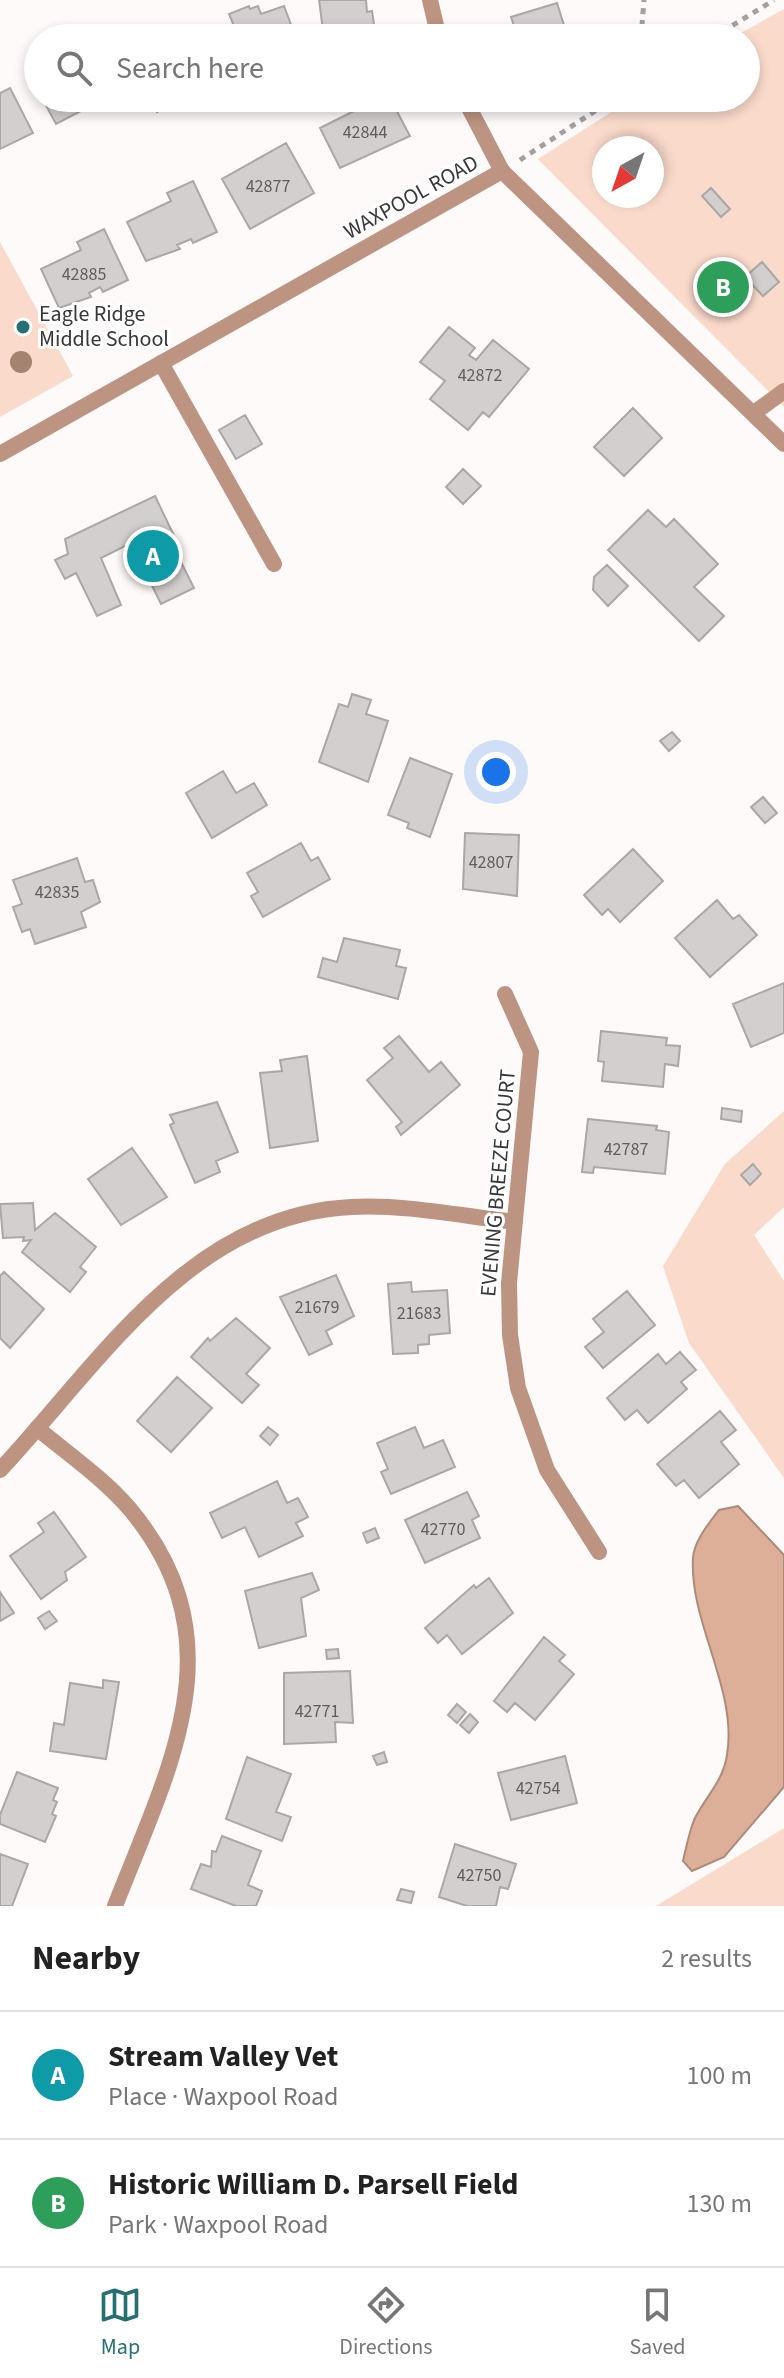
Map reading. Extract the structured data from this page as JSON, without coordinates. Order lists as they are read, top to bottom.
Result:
{
  "streets": {
    "street": ["WAXPOOL ROAD", "EVENING BREEZE COURT"]
  },
  "places": ["Eagle Ridge Middle School"],
  "house_numbers": [
    "42844",
    "42877",
    "42885",
    "42872",
    "42807",
    "42835",
    "42787",
    "21679",
    "21683",
    "42770",
    "42771",
    "42754",
    "42750"
  ],
  "north": "bottom left",
  "page": {
    "search": "Search here",
    "pins": ["B", "A"],
    "heading": ["Nearby", "2 results"],
    "list": [
      {
        "mark": "A",
        "name": "Stream Valley Vet",
        "note": "Place · Waxpool Road",
        "value": "100 m"
      },
      {
        "mark": "B",
        "name": "Historic William D. Parsell Field",
        "note": "Park · Waxpool Road",
        "value": "130 m"
      }
    ],
    "nav": ["Map", "Directions", "Saved"]
  }
}
